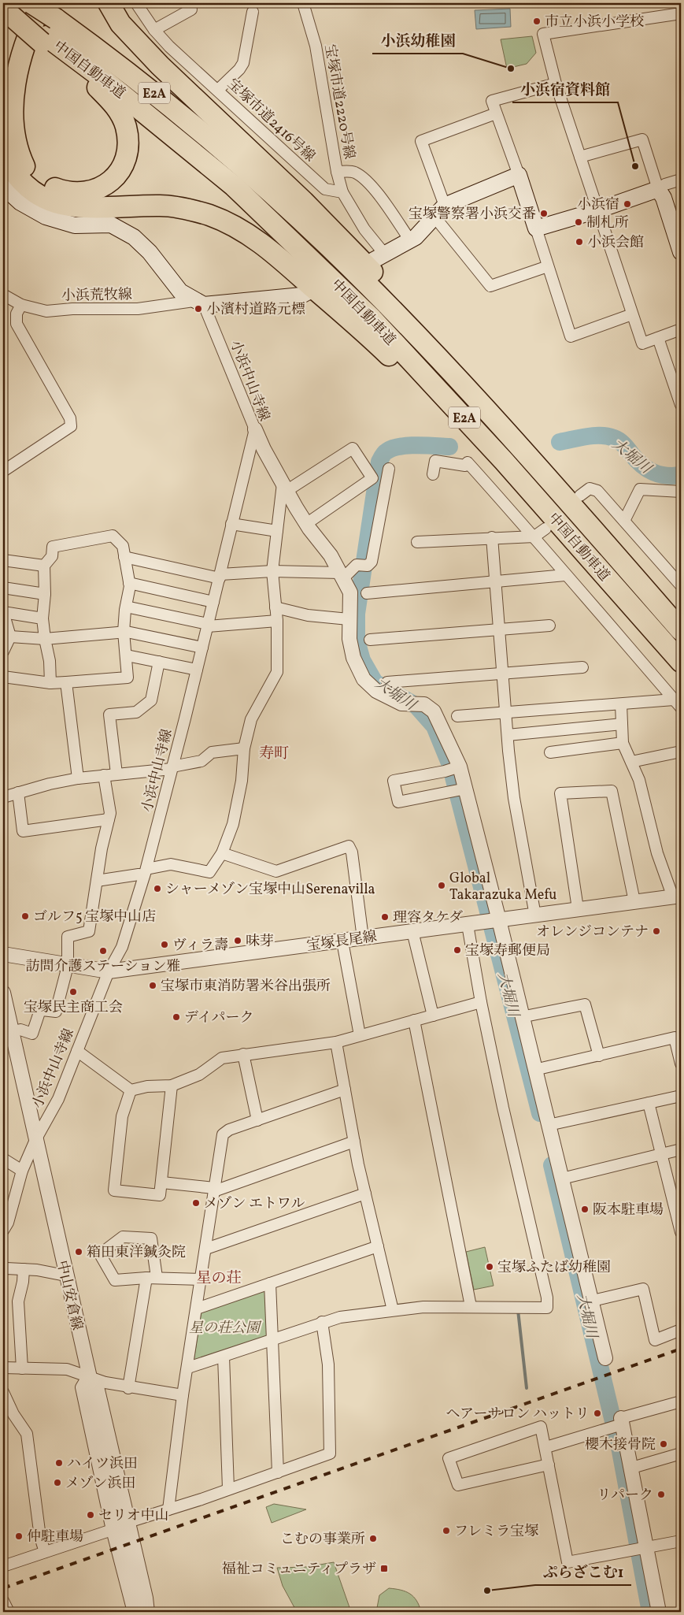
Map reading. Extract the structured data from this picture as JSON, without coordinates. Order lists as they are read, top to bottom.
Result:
{
  "streets": {
    "highway": ["中国自動車道", "E2A"],
    "street": [
      "宝塚市道2220号線",
      "宝塚市道2416号線",
      "小浜荒牧線",
      "小浜中山寺線",
      "宝塚長尾線",
      "中山安倉線"
    ]
  },
  "crossings": [
    ["小浜荒牧線", "小浜中山寺線"],
    ["小浜中山寺線", "宝塚長尾線"],
    ["小浜中山寺線", "中山安倉線"]
  ],
  "districts": ["寿町", "星の荘"],
  "water": ["大堀川"],
  "parks": ["星の荘公園"],
  "places": {
    "other": [
      "市立小浜小学校",
      "小浜幼稚園",
      "小浜宿資料館",
      "小浜宿",
      "宝塚警察署小浜交番",
      "制札所",
      "小浜会館",
      "小濱村道路元標",
      "Global Takarazuka Mefu",
      "シャーメゾン宝塚中山Serenavilla",
      "ゴルフ5 宝塚中山店",
      "理容タケダ",
      "オレンジコンテナ",
      "味芽",
      "ヴィラ壽",
      "宝塚寿郵便局",
      "訪問介護ステーション雅",
      "宝塚市東消防署米谷出張所",
      "宝塚民主商工会",
      "デイパーク",
      "メゾン エトワル",
      "阪本駐車場",
      "箱田東洋鍼灸院",
      "宝塚ふたば幼稚園",
      "ヘアーサロン ハットリ",
      "櫻木接骨院",
      "ハイツ浜田",
      "メゾン浜田",
      "リパーク",
      "セリオ中山",
      "フレミラ宝塚",
      "仲駐車場",
      "こむの事業所",
      "ぷらざこむ1"
    ],
    "transit": ["福祉コミュニティプラザ"]
  }
}
